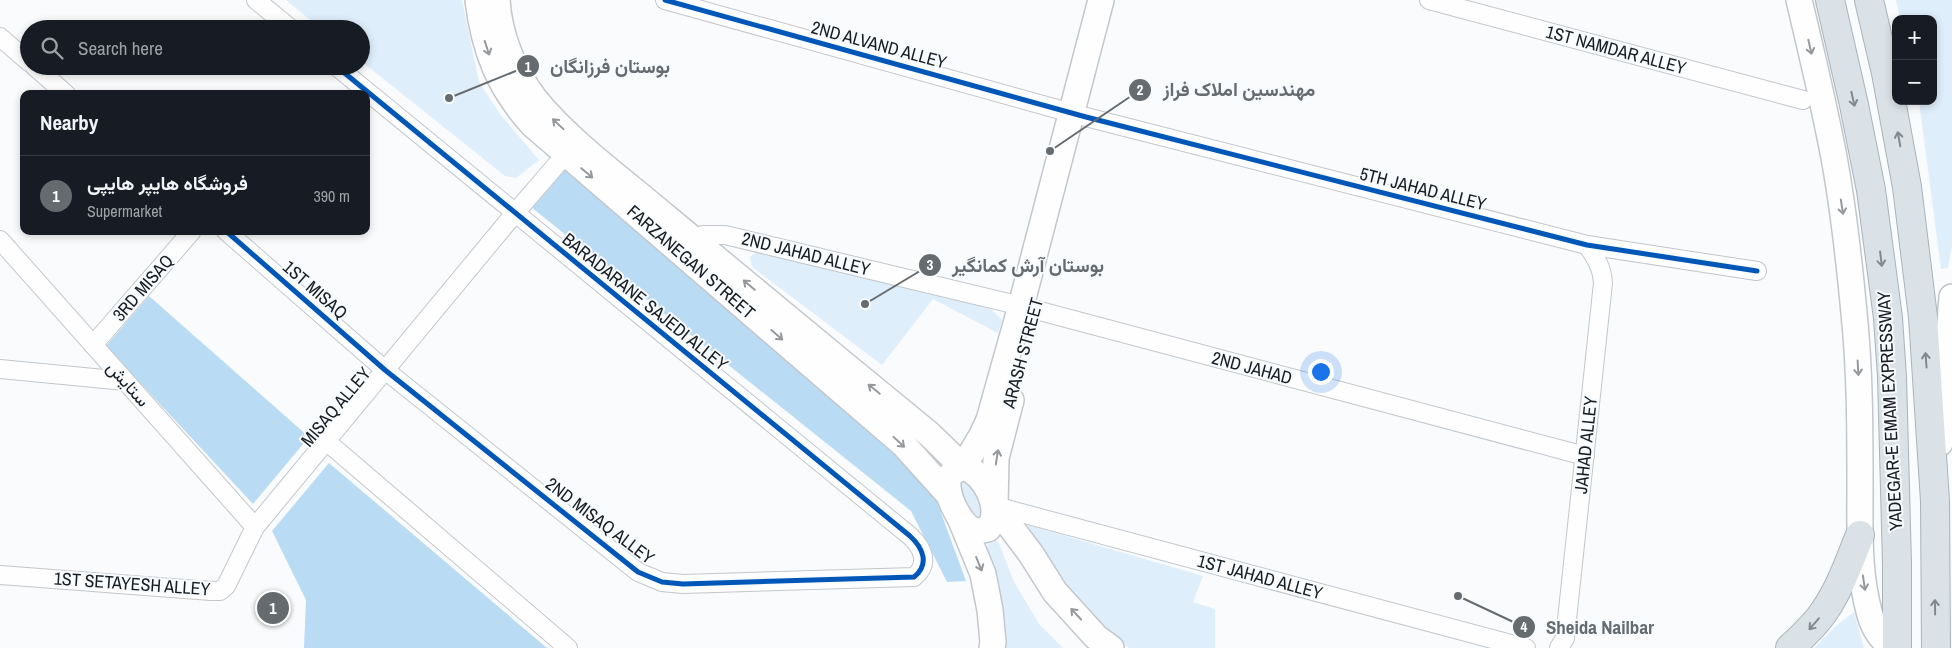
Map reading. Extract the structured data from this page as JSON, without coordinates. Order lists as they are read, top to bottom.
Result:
{
  "streets": {
    "highway": ["YADEGAR-E EMAM EXPRESSWAY"],
    "street": [
      "2ND ALVAND ALLEY",
      "1ST NAMDAR ALLEY",
      "5TH JAHAD ALLEY",
      "2ND JAHAD ALLEY",
      "FARZANEGAN STREET",
      "3RD MISAQ",
      "1ST MISAQ",
      "BARADARANE SAJEDI ALLEY",
      "ARASH STREET",
      "2ND JAHAD",
      "ستایش",
      "MISAQ ALLEY",
      "JAHAD ALLEY",
      "2ND MISAQ ALLEY",
      "1ST JAHAD ALLEY",
      "1ST SETAYESH ALLEY"
    ]
  },
  "crossings": [
    ["2ND ALVAND ALLEY", "5TH JAHAD ALLEY"],
    ["2ND ALVAND ALLEY", "ARASH STREET"],
    ["5TH JAHAD ALLEY", "ARASH STREET"],
    ["5TH JAHAD ALLEY", "JAHAD ALLEY"],
    ["2ND JAHAD ALLEY", "FARZANEGAN STREET"],
    ["2ND JAHAD ALLEY", "ARASH STREET"],
    ["2ND JAHAD ALLEY", "2ND JAHAD"],
    ["FARZANEGAN STREET", "ARASH STREET"],
    ["FARZANEGAN STREET", "MISAQ ALLEY"],
    ["FARZANEGAN STREET", "1ST JAHAD ALLEY"],
    ["3RD MISAQ", "ستایش"],
    ["1ST MISAQ", "MISAQ ALLEY"],
    ["1ST MISAQ", "2ND MISAQ ALLEY"],
    ["BARADARANE SAJEDI ALLEY", "MISAQ ALLEY"],
    ["BARADARANE SAJEDI ALLEY", "2ND MISAQ ALLEY"],
    ["ARASH STREET", "2ND JAHAD"],
    ["ARASH STREET", "1ST JAHAD ALLEY"],
    ["2ND JAHAD", "JAHAD ALLEY"],
    ["ستایش", "MISAQ ALLEY"],
    ["ستایش", "1ST SETAYESH ALLEY"],
    ["MISAQ ALLEY", "2ND MISAQ ALLEY"],
    ["MISAQ ALLEY", "1ST SETAYESH ALLEY"]
  ],
  "places": [
    "بوستان فرزانگان",
    "مهندسین املاک فراز",
    "بوستان آرش کمانگیر",
    "Sheida Nailbar"
  ],
  "page": {
    "map_buttons": ["+", "−"],
    "search": "Search here",
    "heading": "Nearby",
    "list": [
      {
        "mark": "1",
        "name": "فروشگاه هایپر هایپی",
        "note": "Supermarket",
        "value": "390 m"
      }
    ],
    "pins": "1"
  }
}
